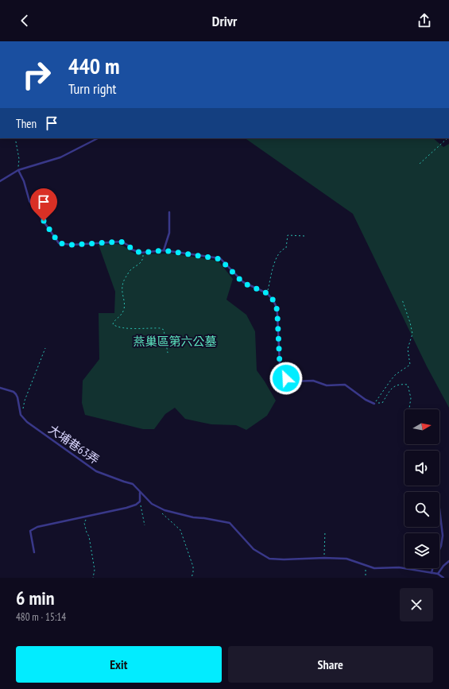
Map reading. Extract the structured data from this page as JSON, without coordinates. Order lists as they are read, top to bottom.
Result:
{
  "streets": {
    "lane": ["大埔巷63弄"]
  },
  "parks": ["燕巢區第六公墓"],
  "north": "right",
  "page": {
    "header": "Drivr",
    "turn": ["440 m", "Turn right"],
    "then": "Then",
    "heading": ["6 min", "480 m · 15:14"],
    "buttons": ["Exit", "Share"]
  }
}
